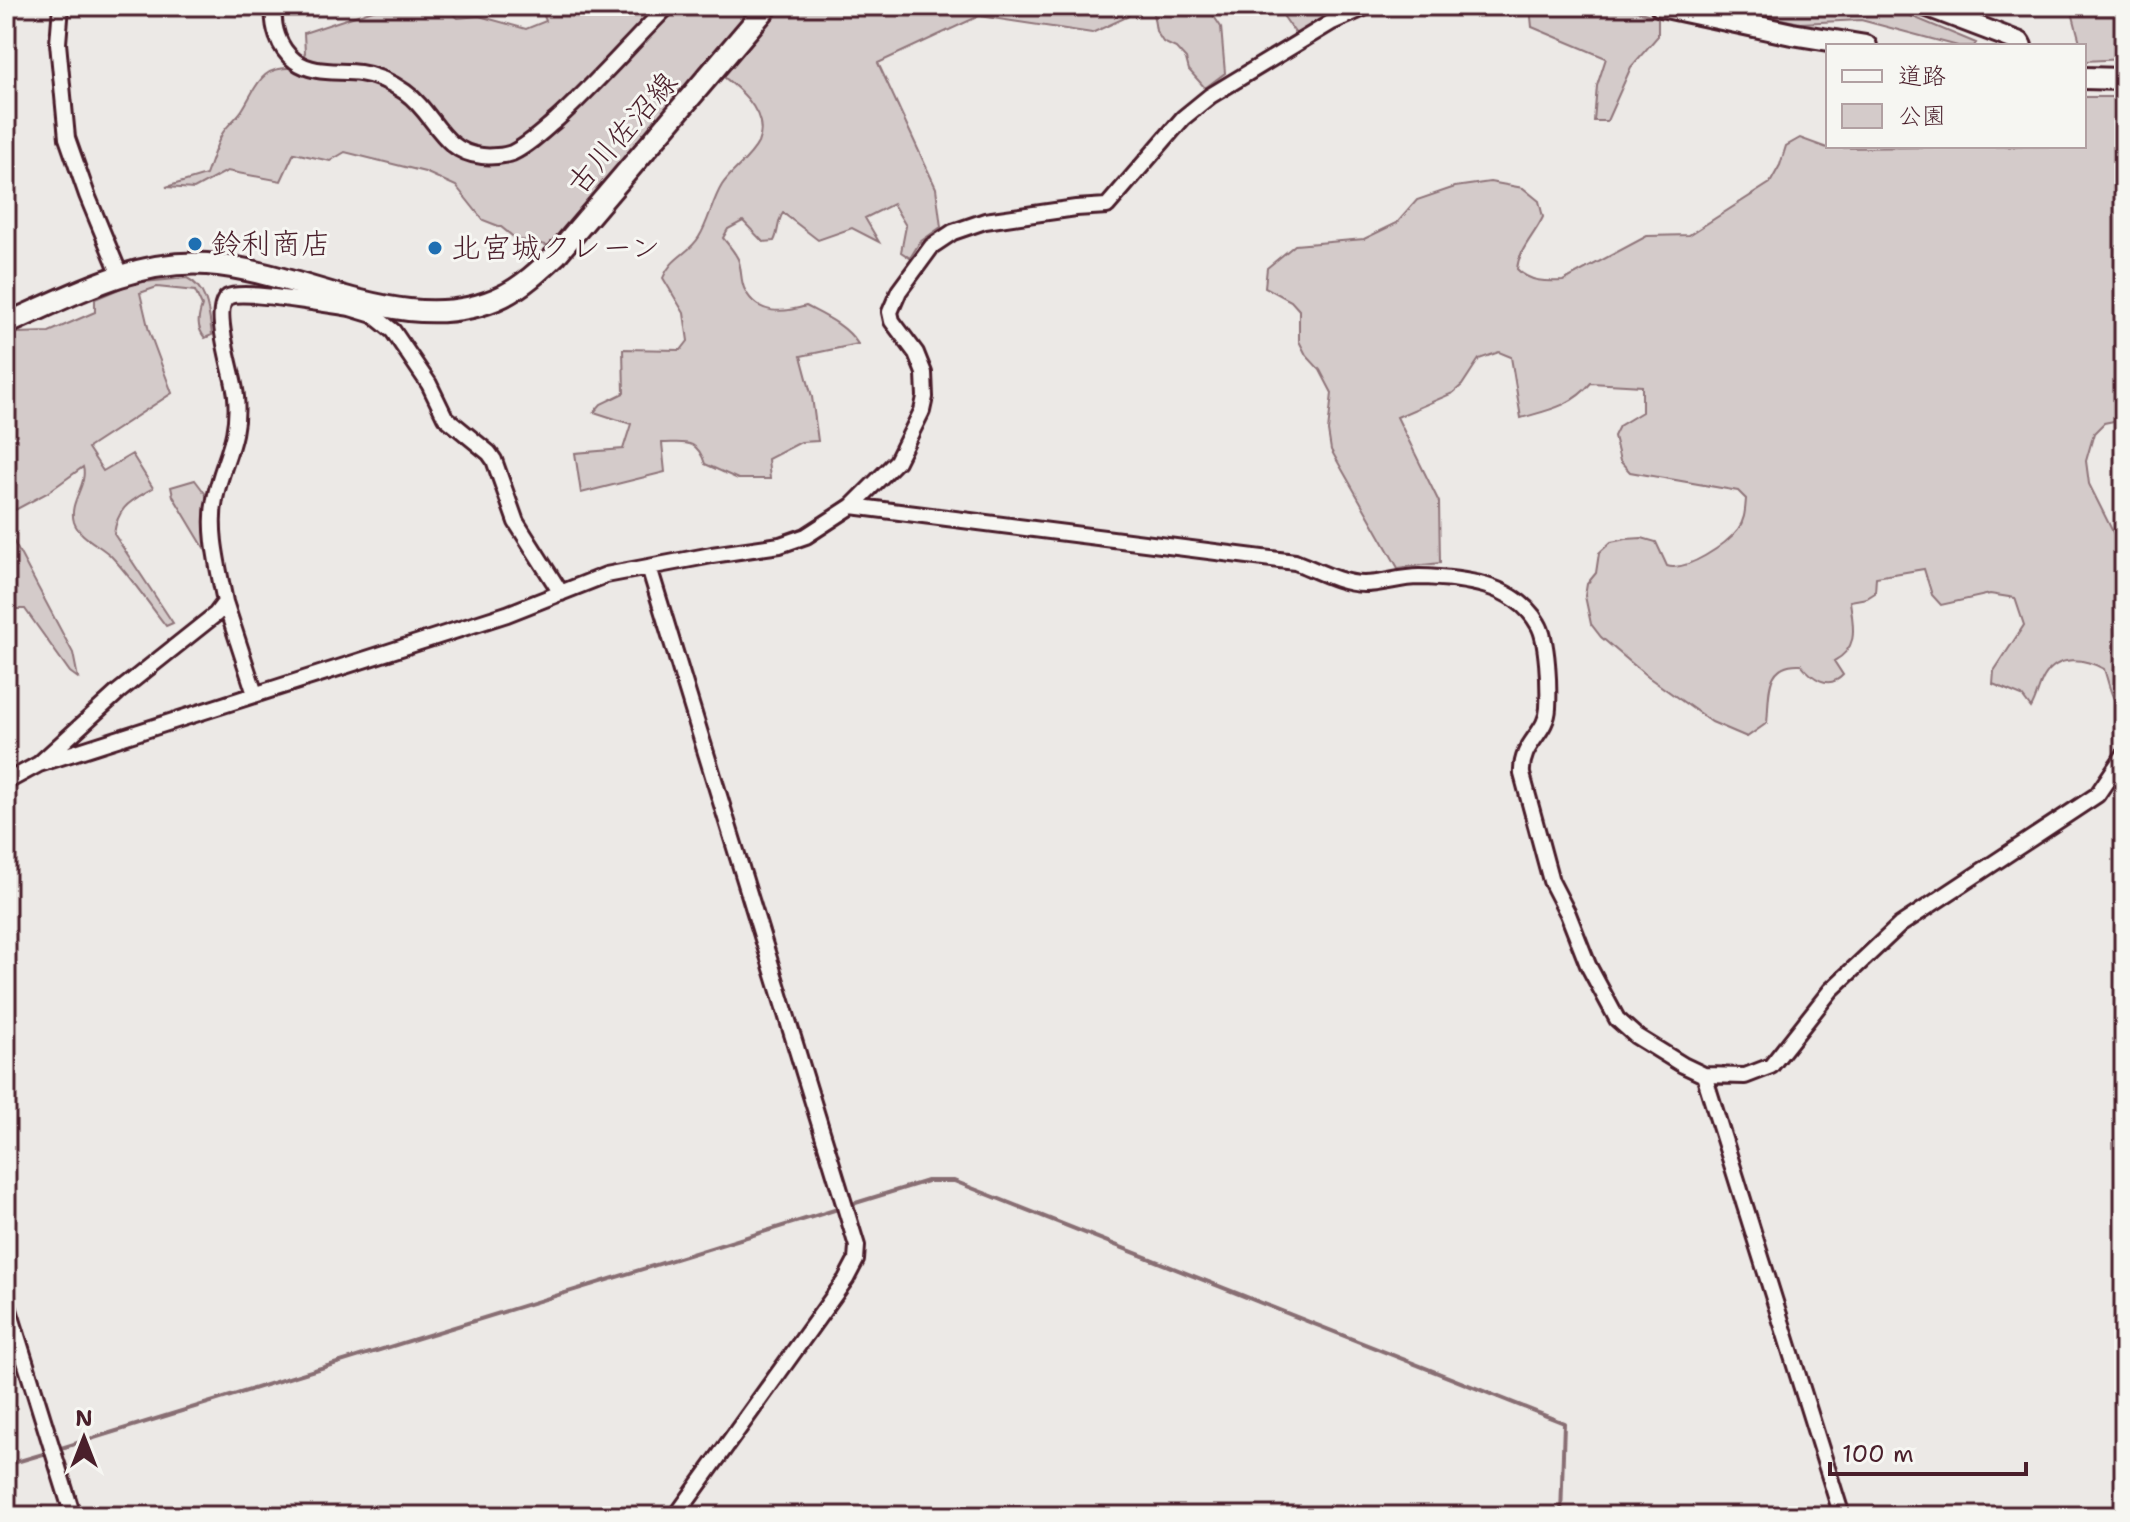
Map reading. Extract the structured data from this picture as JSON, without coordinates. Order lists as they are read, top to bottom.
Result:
{
  "streets": {
    "main road": ["古川佐沼線"]
  },
  "places": ["鈴利商店", "北宮城クレーン"],
  "legend": ["道路", "公園"],
  "scale_bar": "100 m",
  "north": "top"
}
